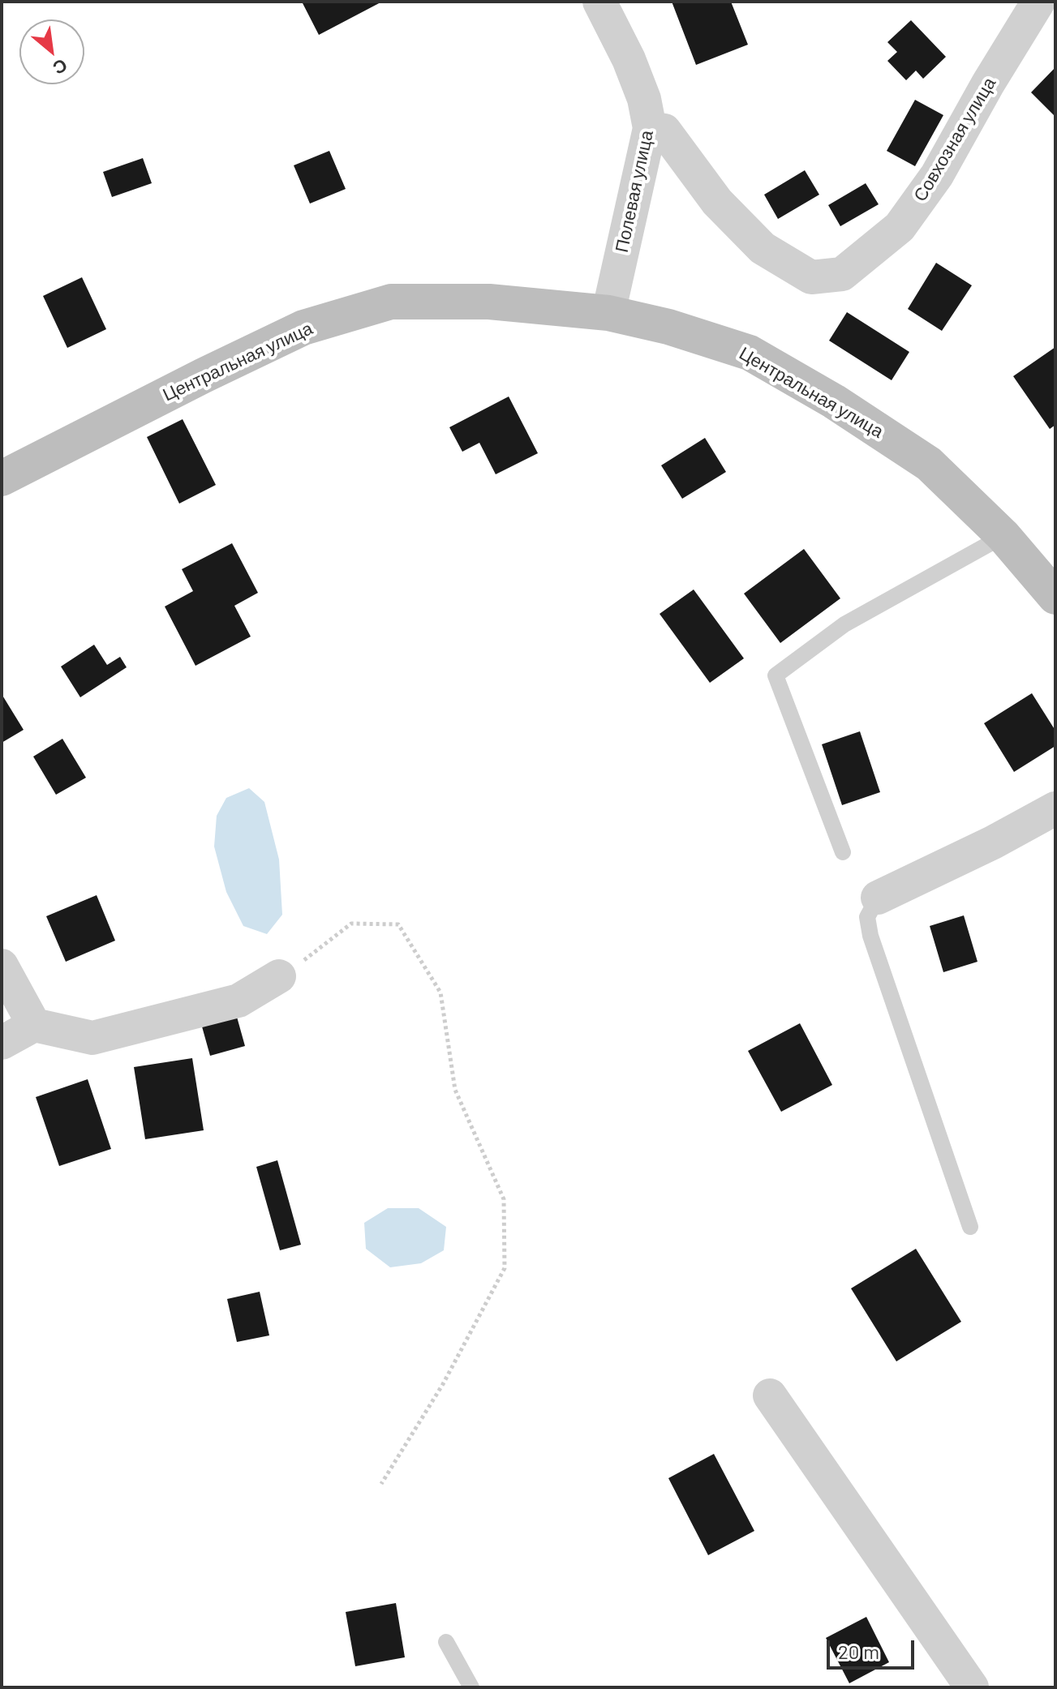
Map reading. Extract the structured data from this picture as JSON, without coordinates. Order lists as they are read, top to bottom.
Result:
{
  "streets": {
    "street": ["Совхозная улица", "Полевая улица", "Центральная улица"]
  },
  "crossings": [
    ["Совхозная улица", "Полевая улица"],
    ["Полевая улица", "Центральная улица"]
  ],
  "scale_bar": "20 m",
  "north": "bottom right"
}
